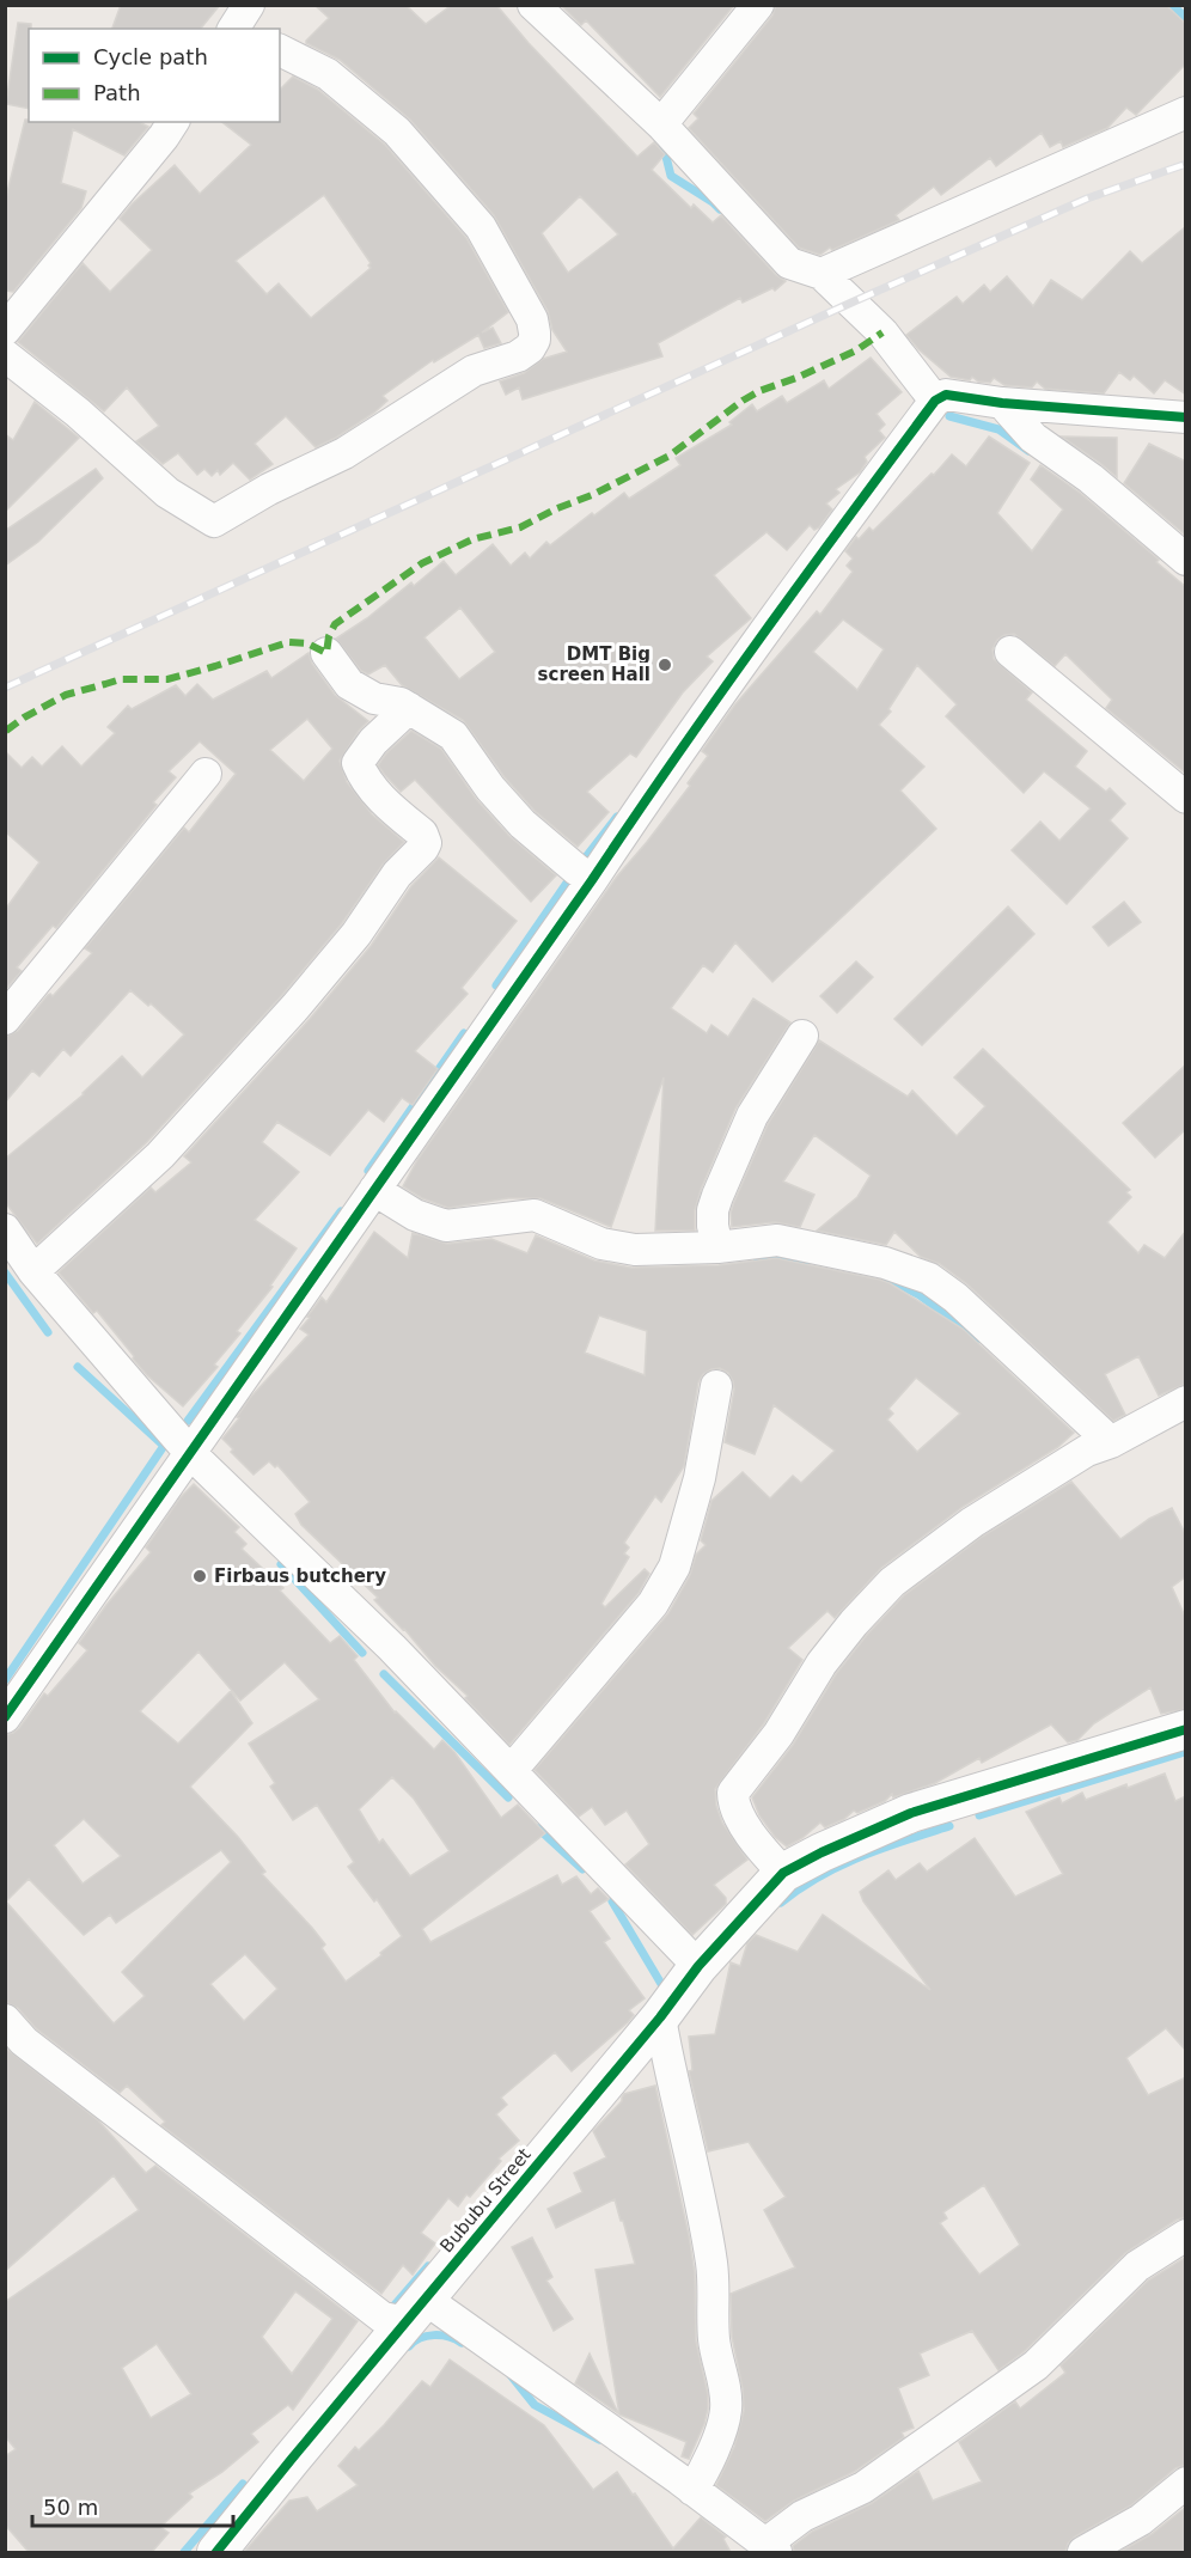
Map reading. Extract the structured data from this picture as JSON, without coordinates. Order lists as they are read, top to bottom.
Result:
{
  "streets": {
    "street": ["Bububu Street"]
  },
  "places": ["DMT Big screen Hall", "Firbaus butchery"],
  "legend": ["Cycle path", "Path"],
  "scale_bar": "50 m"
}
